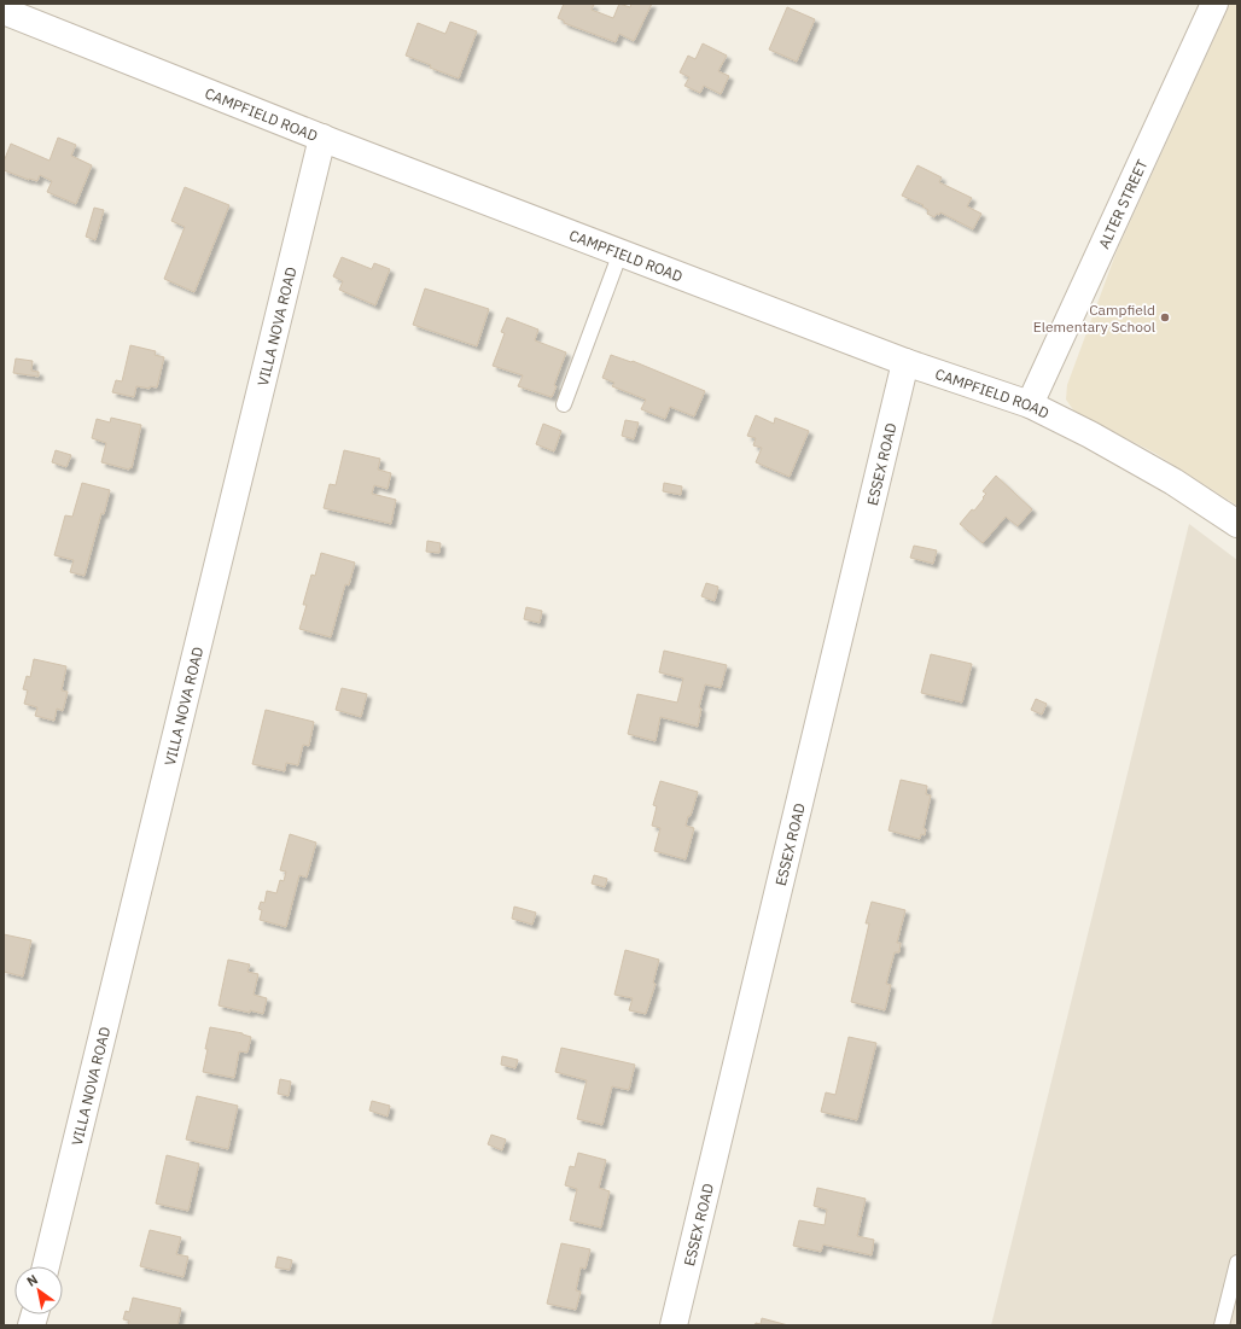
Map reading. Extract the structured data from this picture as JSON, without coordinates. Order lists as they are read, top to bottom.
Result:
{
  "streets": {
    "street": [
      "CAMPFIELD ROAD",
      "ALTER STREET",
      "VILLA NOVA ROAD",
      "ESSEX ROAD"
    ]
  },
  "crossings": [
    ["CAMPFIELD ROAD", "ALTER STREET"],
    ["CAMPFIELD ROAD", "VILLA NOVA ROAD"],
    ["CAMPFIELD ROAD", "ESSEX ROAD"]
  ],
  "places": ["Campfield Elementary School"],
  "north": "top left"
}
